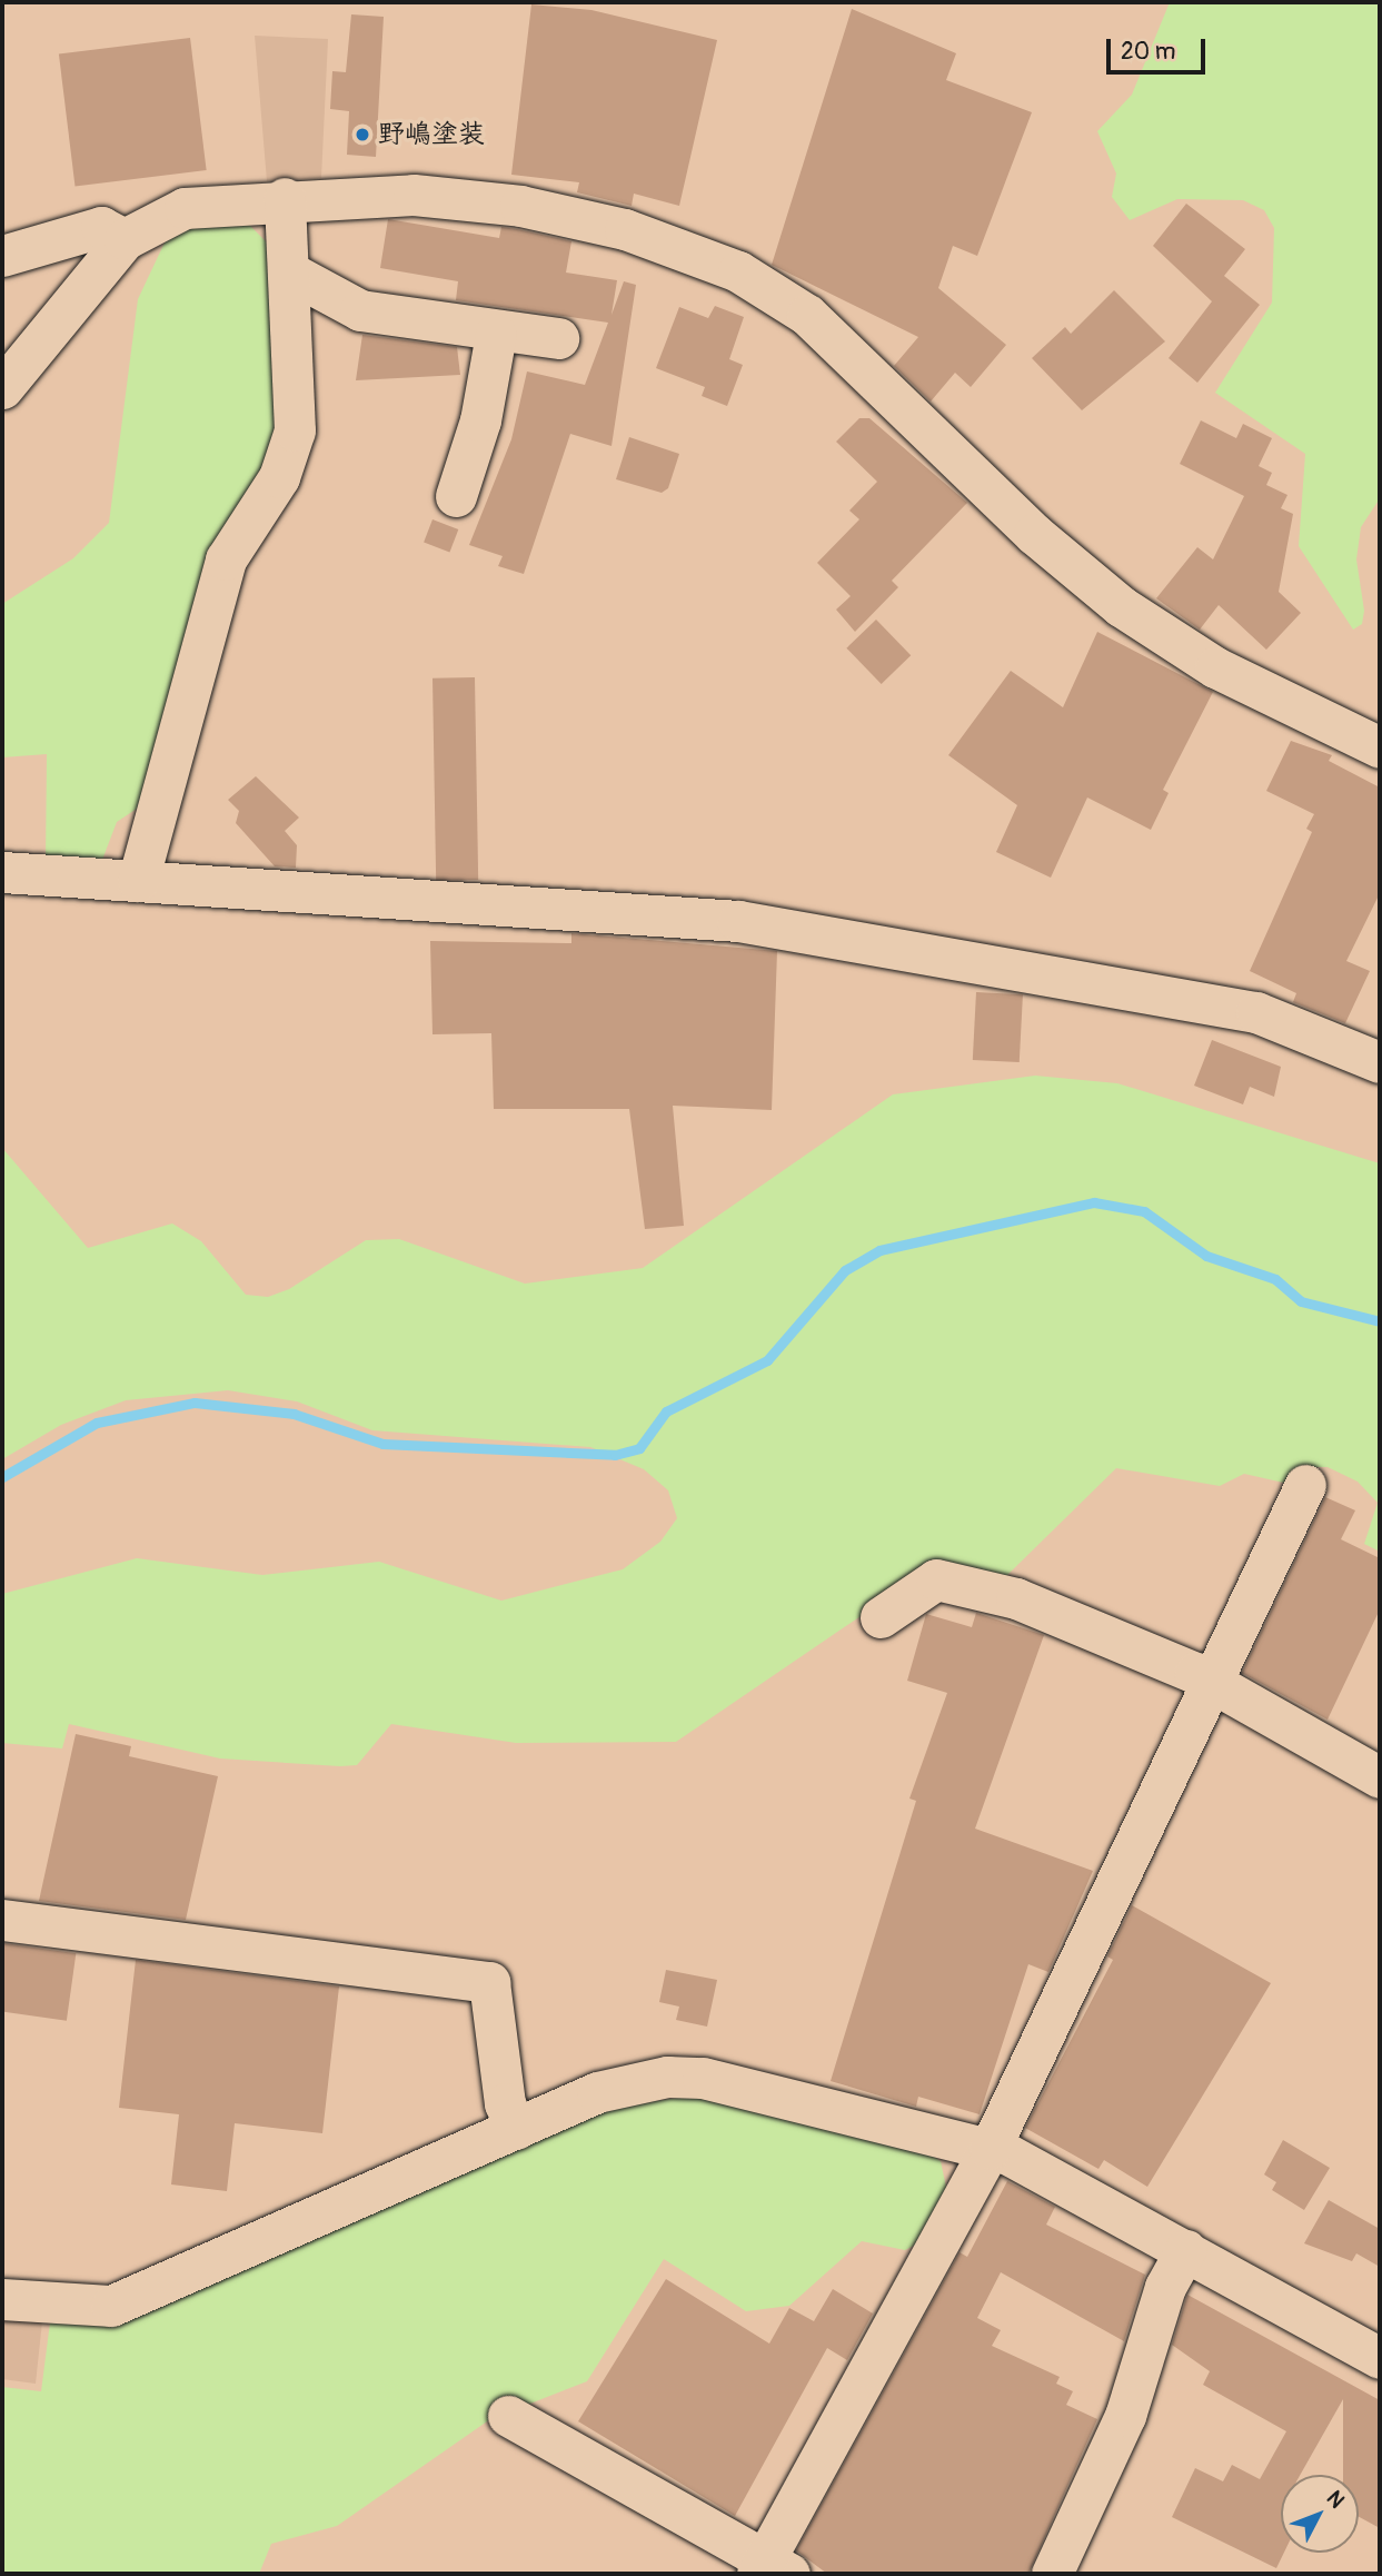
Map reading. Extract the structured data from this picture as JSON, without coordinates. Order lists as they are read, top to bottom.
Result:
{
  "places": ["野嶋塗装"],
  "scale_bar": "20 m",
  "north": "top right"
}
